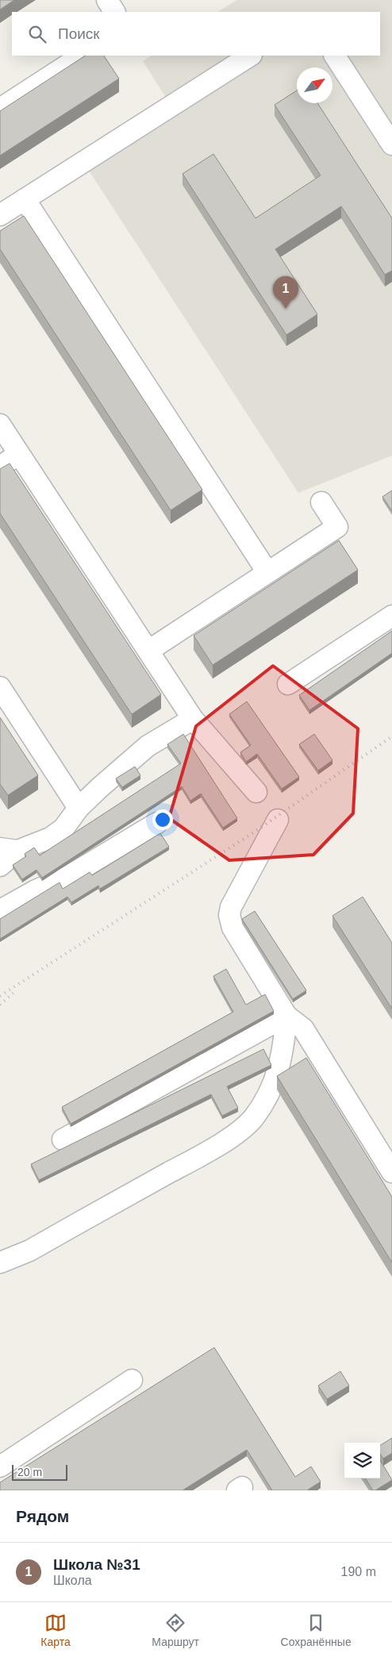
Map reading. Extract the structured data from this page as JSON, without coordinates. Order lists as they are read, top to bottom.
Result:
{
  "scale_bar": "20 m",
  "north": "top right",
  "page": {
    "search": "Поиск",
    "pins": "1",
    "scale": "20 m",
    "heading": "Рядом",
    "list": [
      {
        "mark": "1",
        "name": "Школа №31",
        "note": "Школа",
        "value": "190 m"
      }
    ],
    "nav": ["Карта", "Маршрут", "Сохранённые"]
  }
}
